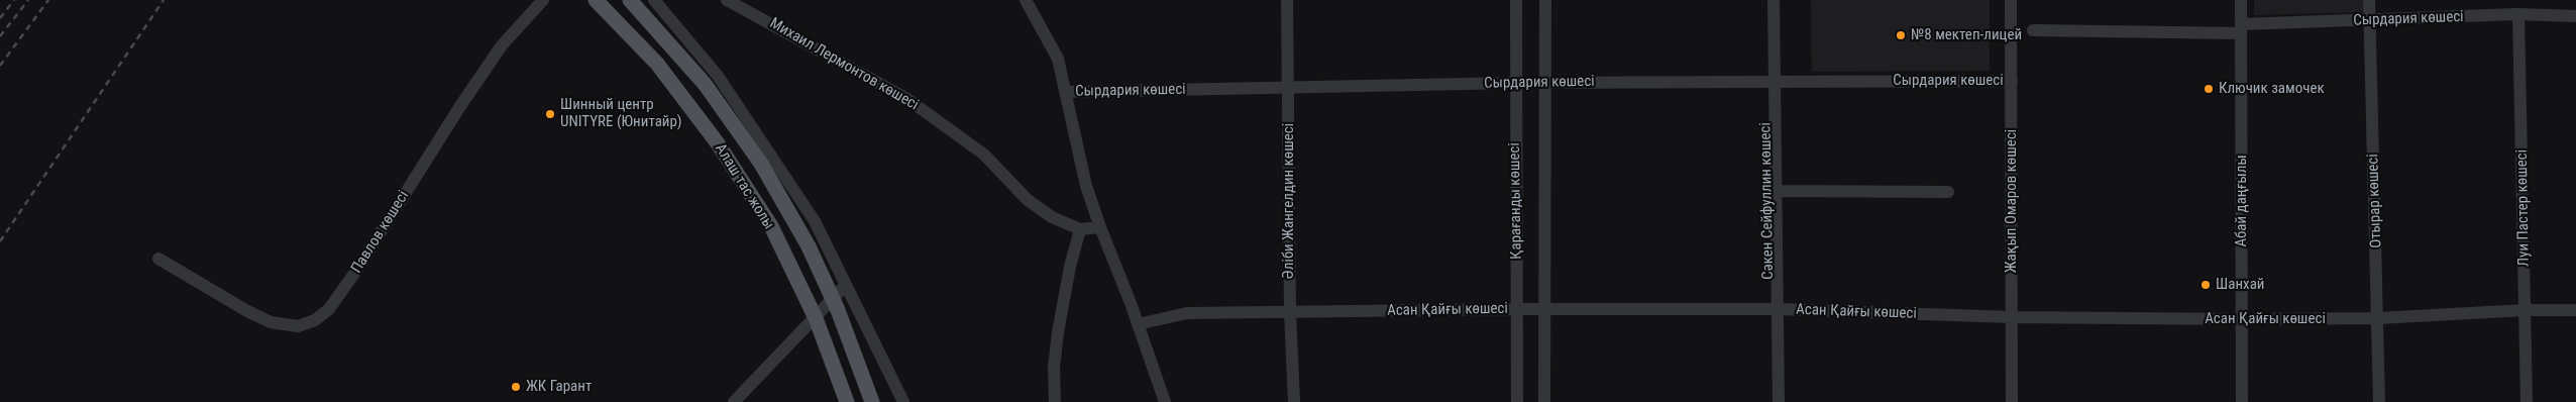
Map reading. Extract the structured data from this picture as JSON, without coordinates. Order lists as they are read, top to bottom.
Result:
{
  "streets": {
    "main road": ["Алаш тас жолы"],
    "street": [
      "Сырдария көшесі",
      "Михаил Лермонтов көшесі",
      "Әліби Жангелдин көшесі",
      "Қарағанды көшесі",
      "Сәкен Сейфуллин көшесі",
      "Жақып Омаров көшесі",
      "Абай даңғылы",
      "Отырар көшесі",
      "Луи Пастер көшесі",
      "Павлов көшесі",
      "Асан Қайғы көшесі"
    ]
  },
  "crossings": [
    ["Сырдария көшесі", "Әліби Жангелдин көшесі"],
    ["Сырдария көшесі", "Қарағанды көшесі"],
    ["Сырдария көшесі", "Сәкен Сейфуллин көшесі"],
    ["Сырдария көшесі", "Жақып Омаров көшесі"],
    ["Сырдария көшесі", "Абай даңғылы"],
    ["Сырдария көшесі", "Отырар көшесі"],
    ["Сырдария көшесі", "Луи Пастер көшесі"],
    ["Әліби Жангелдин көшесі", "Асан Қайғы көшесі"],
    ["Қарағанды көшесі", "Асан Қайғы көшесі"],
    ["Сәкен Сейфуллин көшесі", "Асан Қайғы көшесі"],
    ["Жақып Омаров көшесі", "Асан Қайғы көшесі"],
    ["Абай даңғылы", "Асан Қайғы көшесі"],
    ["Отырар көшесі", "Асан Қайғы көшесі"],
    ["Луи Пастер көшесі", "Асан Қайғы көшесі"]
  ],
  "places": [
    "№8 мектеп-лицей",
    "Ключик замочек",
    "Шинный центр UNITYRE (Юнитайр)",
    "Шанхай",
    "ЖК Гарант"
  ]
}
